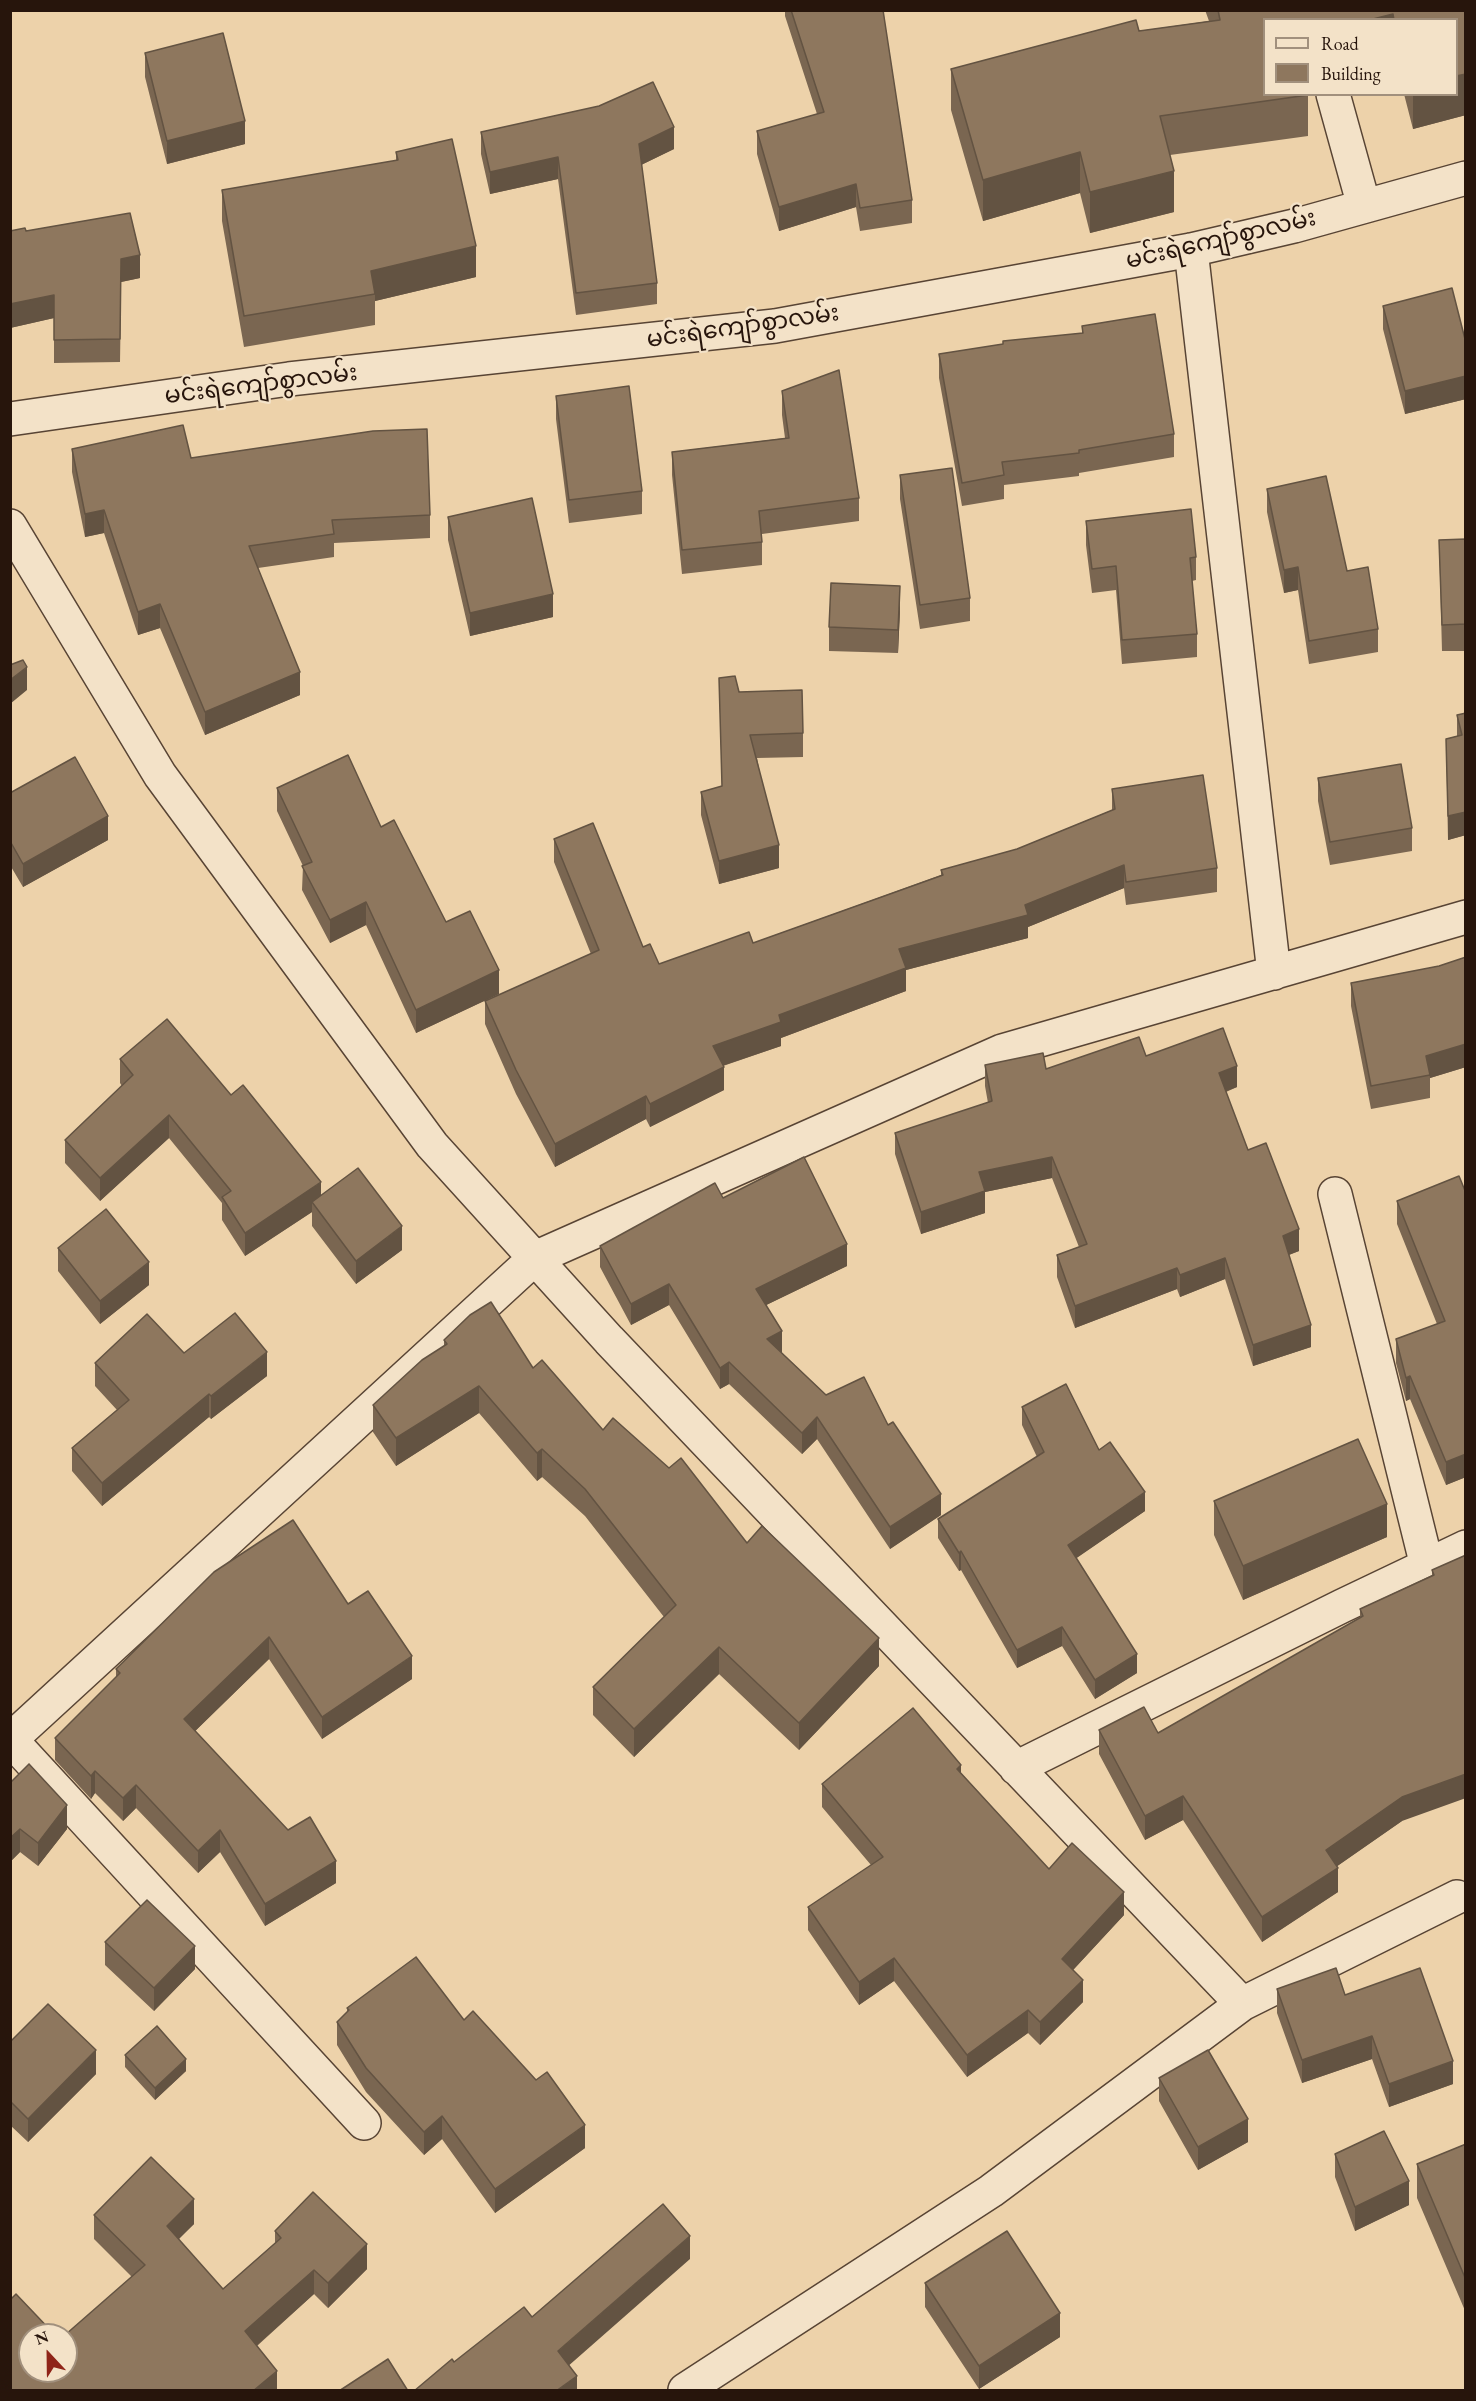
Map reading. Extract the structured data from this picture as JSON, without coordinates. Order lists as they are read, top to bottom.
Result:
{
  "streets": {
    "street": ["မင်းရဲကျော်စွာလမ်း"]
  },
  "legend": ["Road", "Building"],
  "north": "top"
}
